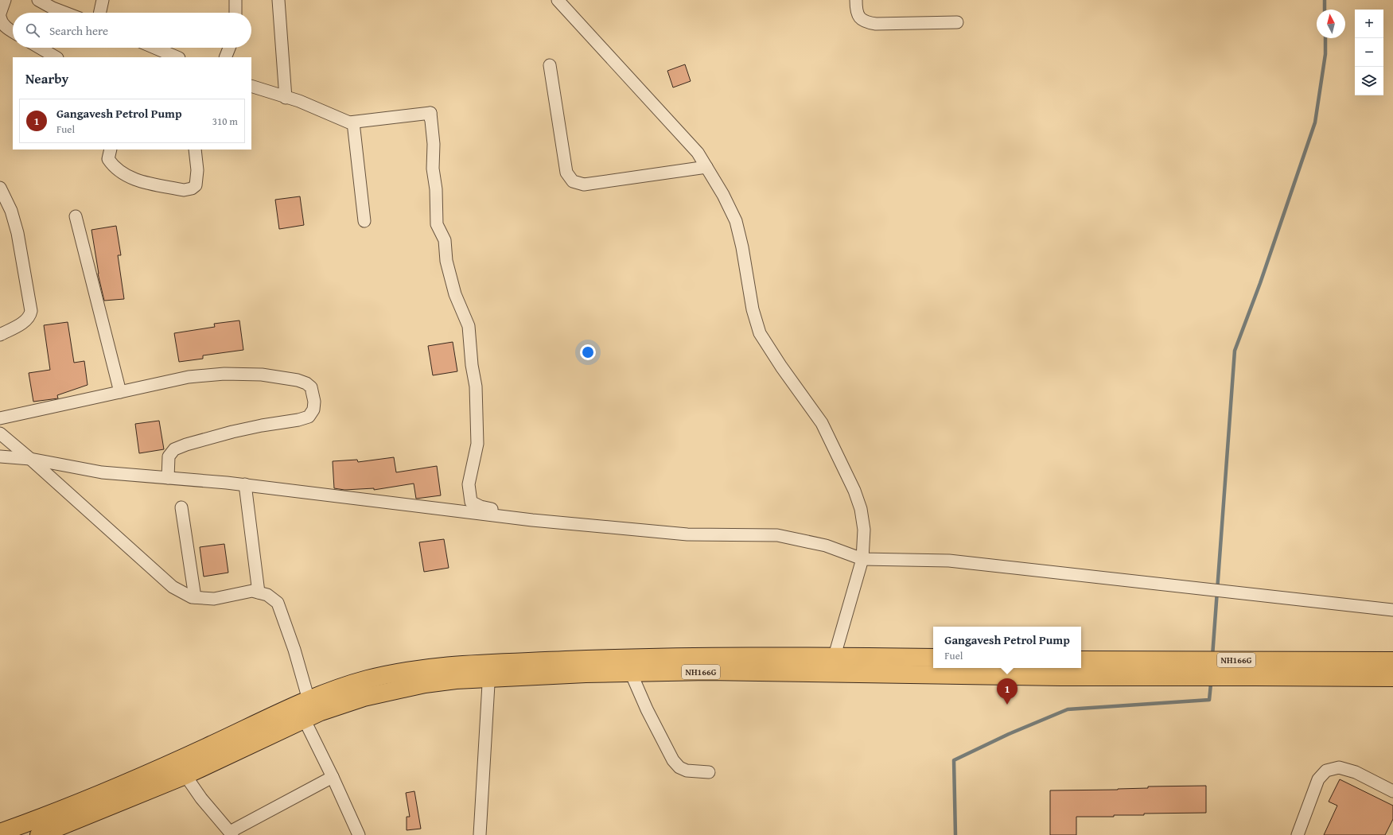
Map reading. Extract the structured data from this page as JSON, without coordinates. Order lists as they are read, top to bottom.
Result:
{
  "streets": {
    "highway": ["NH166G"]
  },
  "north": "top",
  "page": {
    "map_buttons": ["+", "−"],
    "search": "Search here",
    "heading": "Nearby",
    "list": [
      {
        "mark": "1",
        "name": "Gangavesh Petrol Pump",
        "note": "Fuel",
        "value": "310 m"
      }
    ],
    "popup": ["Gangavesh Petrol Pump", "Fuel"],
    "pins": "1"
  }
}
